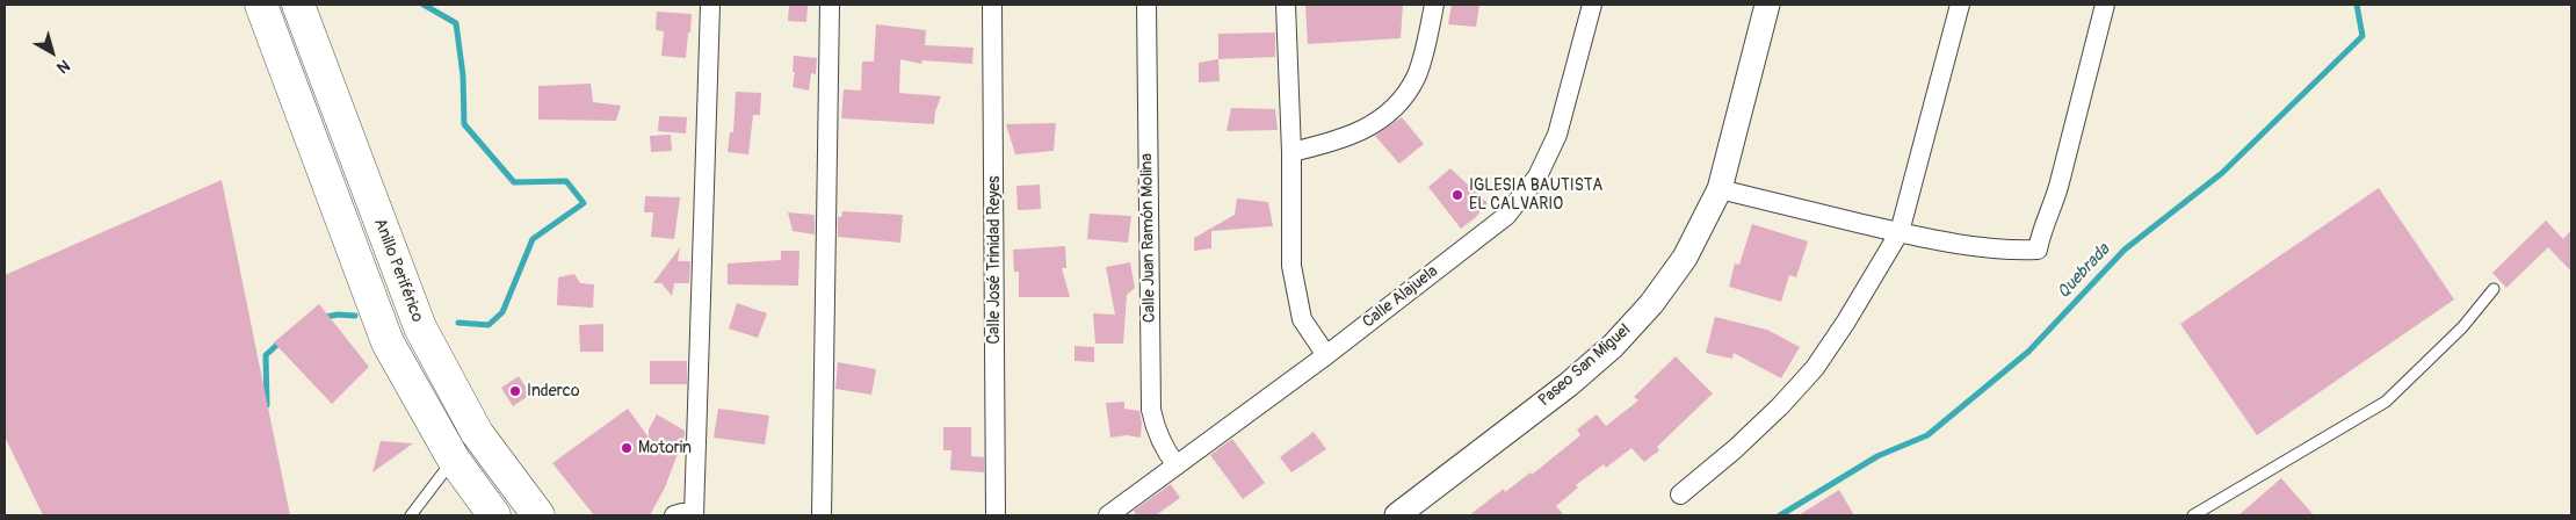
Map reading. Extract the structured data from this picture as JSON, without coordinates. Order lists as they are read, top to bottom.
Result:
{
  "streets": {
    "highway": ["Anillo Periférico"],
    "street": [
      "Calle Juan Ramón Molina",
      "Calle José Trinidad Reyes",
      "Calle Alajuela",
      "Paseo San Miguel"
    ]
  },
  "crossings": [
    ["Calle Juan Ramón Molina", "Calle Alajuela"]
  ],
  "water": ["Quebrada"],
  "places": ["IGLESIA BAUTISTA EL CALVARIO", "Inderco", "Motorin"],
  "north": "bottom right"
}
